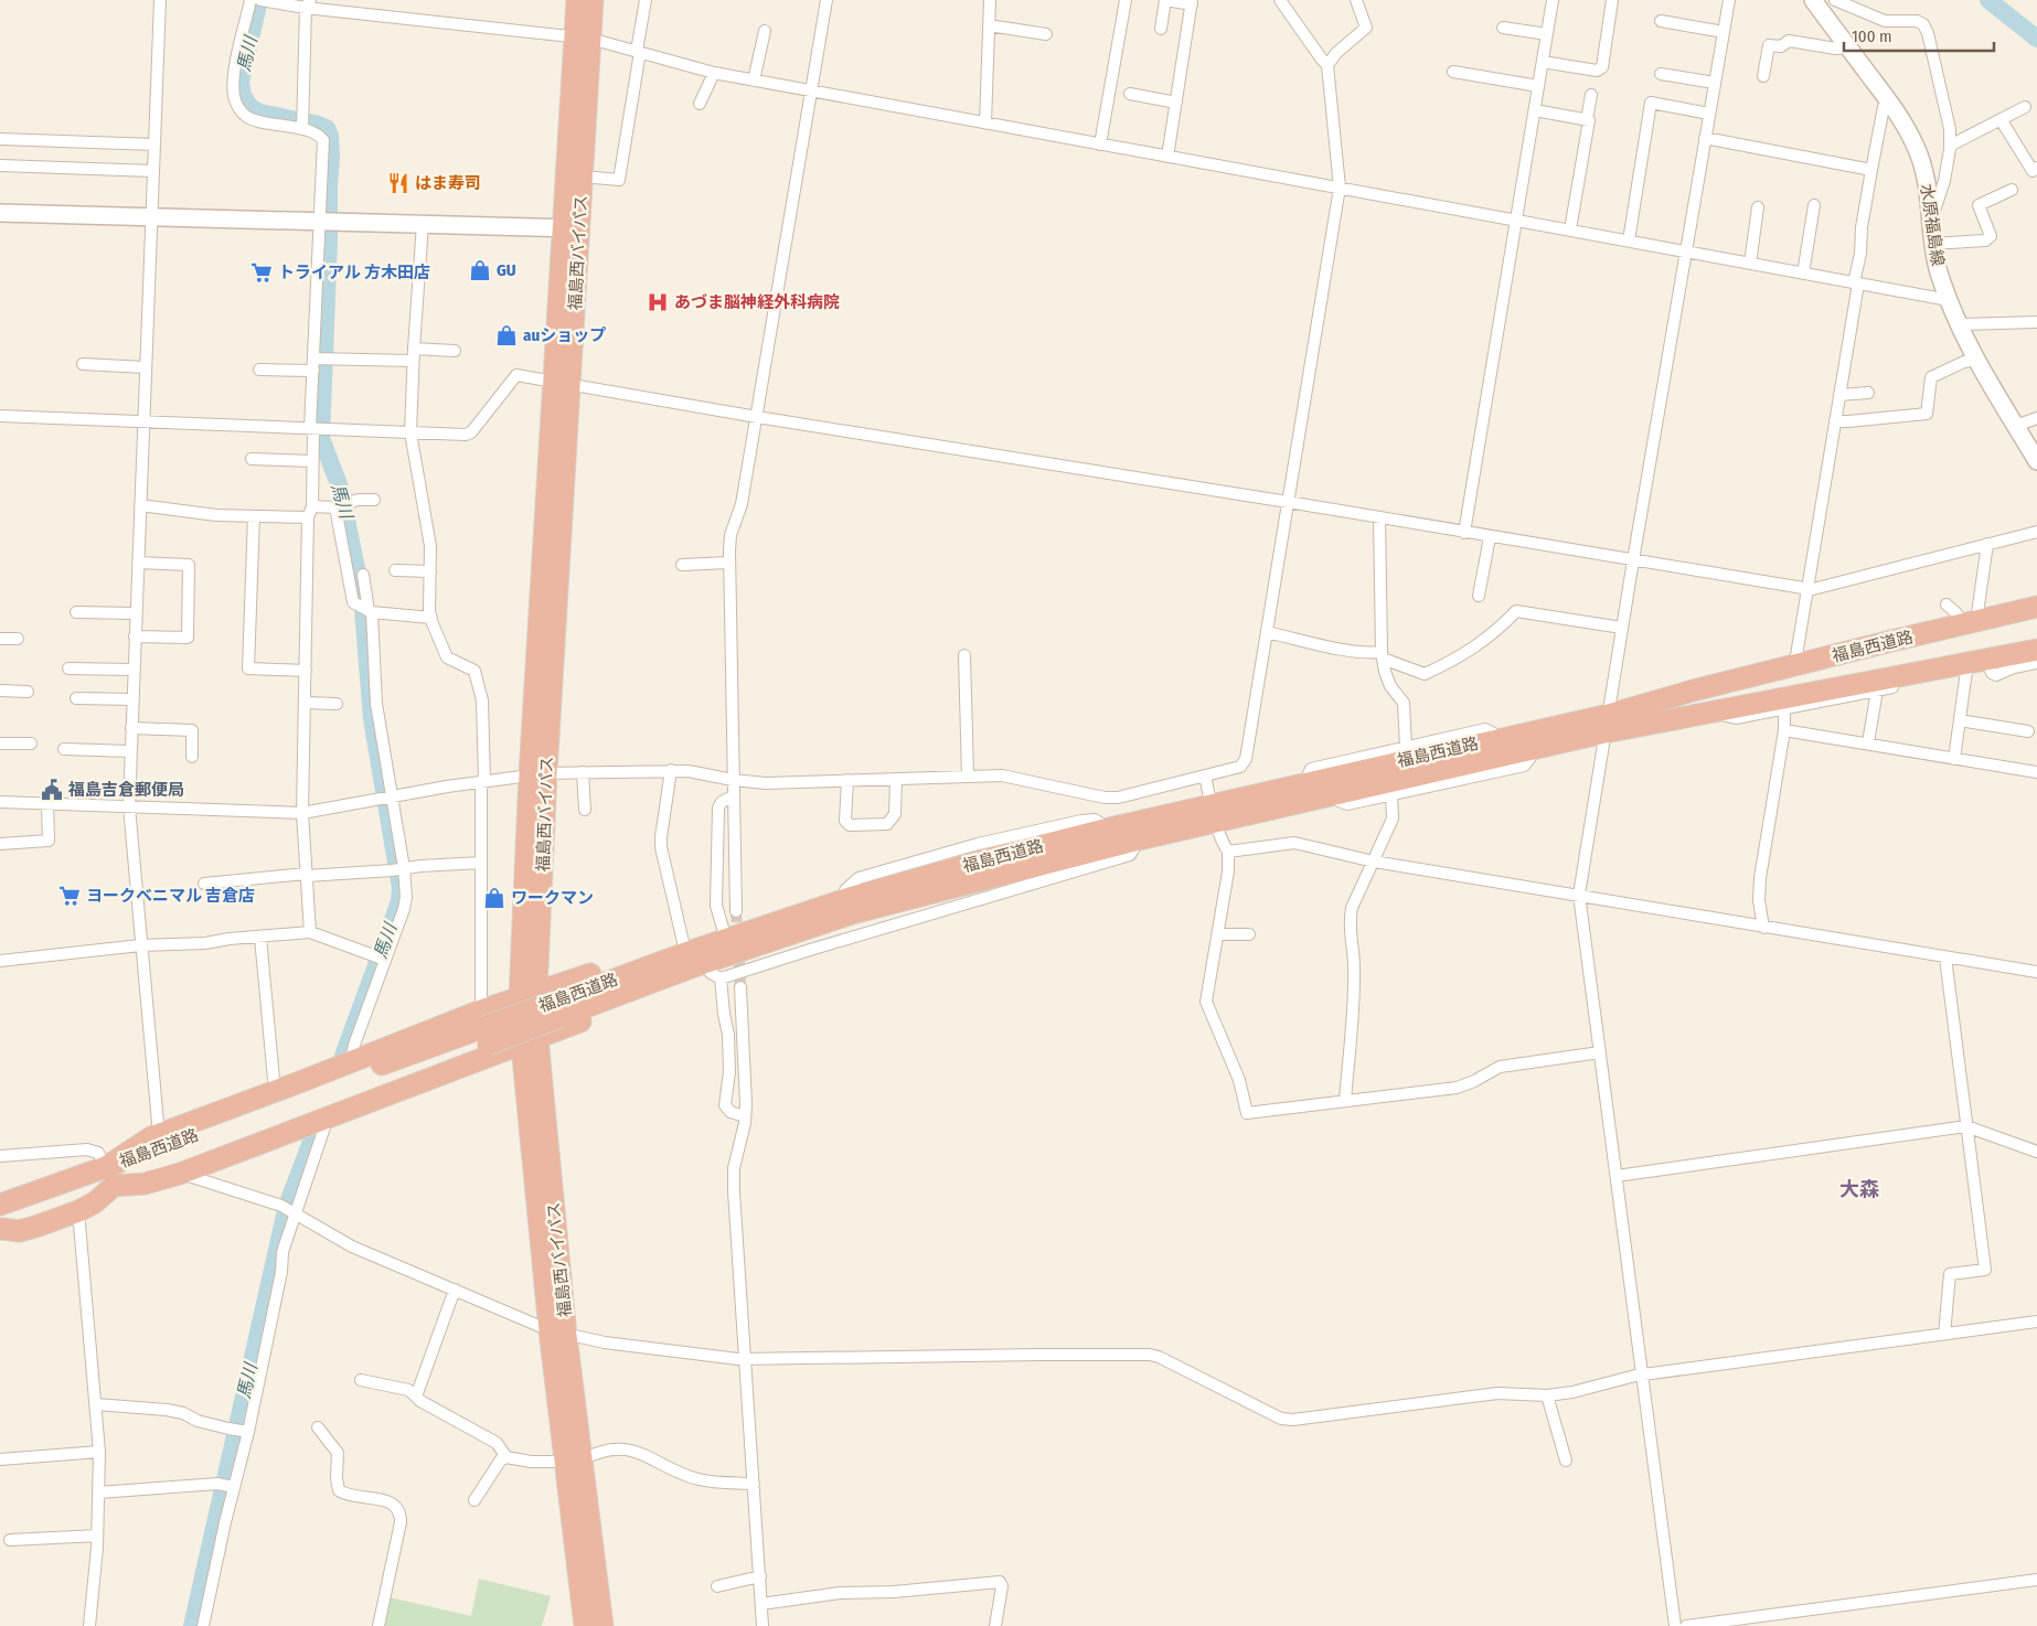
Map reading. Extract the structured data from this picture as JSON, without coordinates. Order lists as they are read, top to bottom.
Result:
{
  "streets": {
    "highway": ["福島西バイパス", "福島西道路"],
    "street": ["水原福島線"]
  },
  "districts": ["大森"],
  "water": ["馬川"],
  "places": {
    "restaurant": ["はま寿司"],
    "shop": ["GU", "auショップ", "ワークマン"],
    "supermarket": ["トライアル 方木田店", "ヨークベニマル 吉倉店"],
    "hospital": ["あづま脳神経外科病院"],
    "public building": ["福島吉倉郵便局"]
  },
  "scale_bar": "100 m"
}
